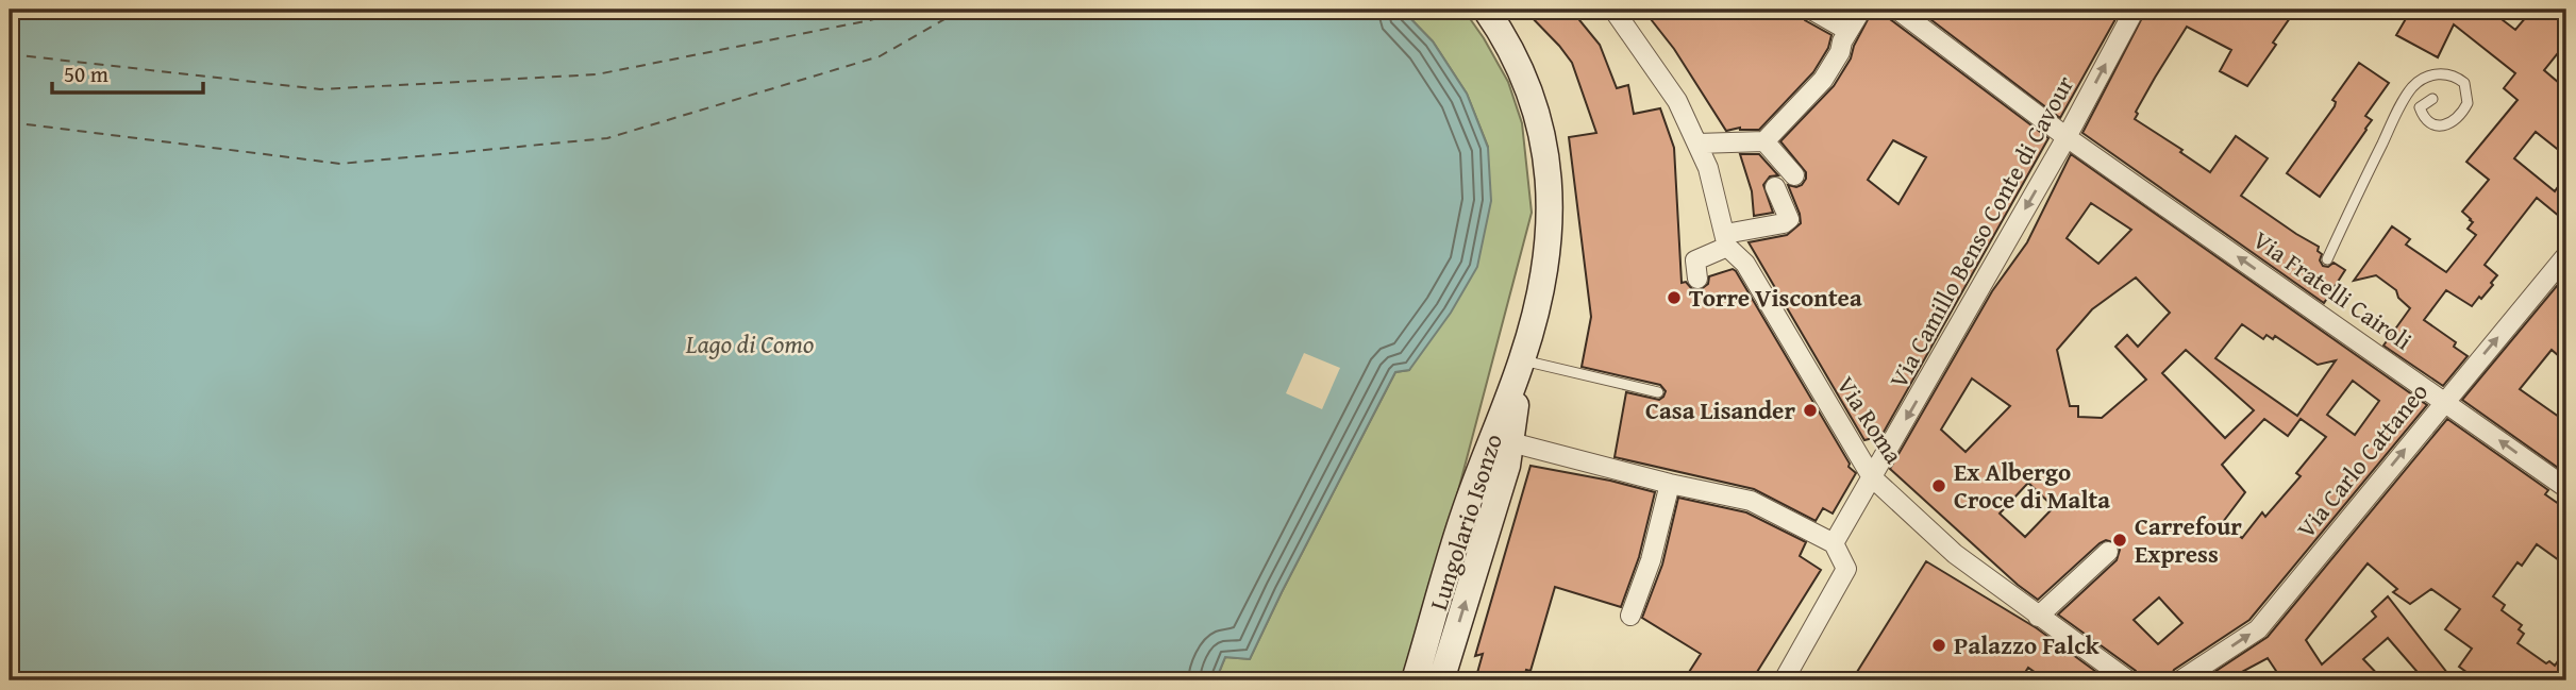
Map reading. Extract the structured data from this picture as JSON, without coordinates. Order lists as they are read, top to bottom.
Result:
{
  "streets": {
    "main road": ["Lungolario Isonzo"],
    "street": [
      "Via Camillo Benso Conte di Cavour",
      "Via Fratelli Cairoli",
      "Via Roma",
      "Via Carlo Cattaneo"
    ]
  },
  "crossings": [
    ["Via Camillo Benso Conte di Cavour", "Via Fratelli Cairoli"],
    ["Via Camillo Benso Conte di Cavour", "Via Roma"],
    ["Via Fratelli Cairoli", "Via Carlo Cattaneo"]
  ],
  "one_way": ["Via Fratelli Cairoli", "Via Carlo Cattaneo"],
  "water": ["Lago di Como"],
  "places": [
    "Torre Viscontea",
    "Casa Lisander",
    "Ex Albergo Croce di Malta",
    "Carrefour Express",
    "Palazzo Falck"
  ],
  "scale_bar": "50 m"
}
